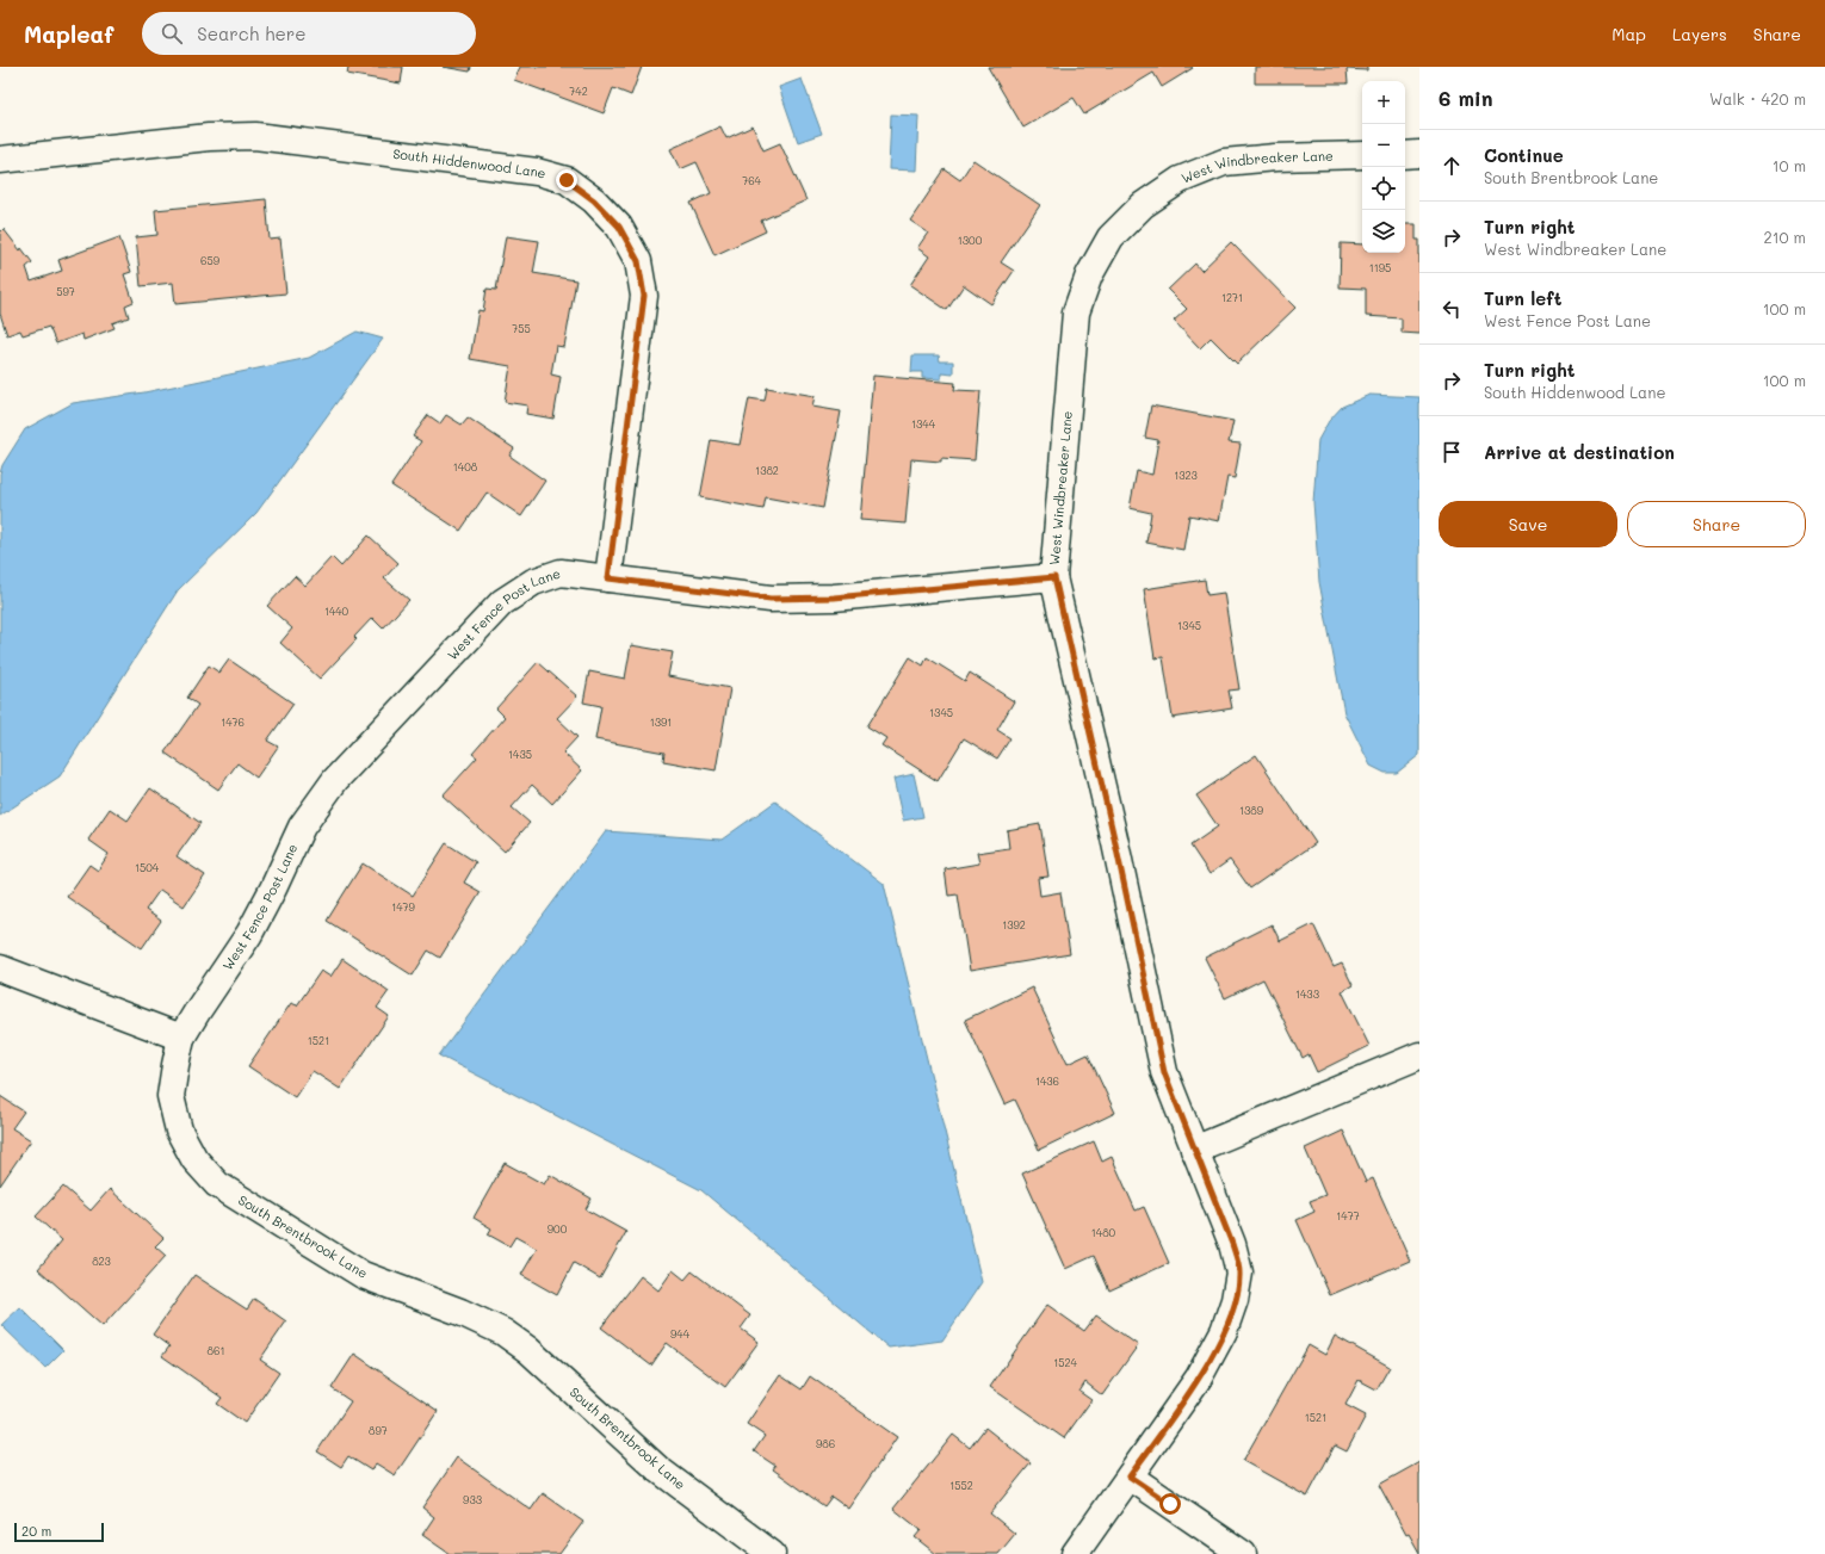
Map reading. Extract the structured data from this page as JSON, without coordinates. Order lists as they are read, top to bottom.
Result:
{
  "streets": {
    "street": [
      "South Hiddenwood Lane",
      "West Windbreaker Lane",
      "West Fence Post Lane",
      "South Brentbrook Lane"
    ]
  },
  "crossings": [
    ["South Hiddenwood Lane", "West Fence Post Lane"],
    ["West Windbreaker Lane", "West Fence Post Lane"],
    ["West Fence Post Lane", "South Brentbrook Lane"]
  ],
  "house_numbers": [
    "742",
    "764",
    "1300",
    "659",
    "1195",
    "597",
    "1271",
    "755",
    "1344",
    "1408",
    "1382",
    "1323",
    "1440",
    "1345",
    "1345",
    "1476",
    "1391",
    "1435",
    "1389",
    "1504",
    "1479",
    "1392",
    "1433",
    "1521",
    "1436",
    "1477",
    "900",
    "1480",
    "823",
    "944",
    "861",
    "1524",
    "1521",
    "897",
    "986",
    "1552",
    "933"
  ],
  "scale_bar": "20 m",
  "page": {
    "header": "Mapleaf",
    "search": "Search here",
    "nav": ["Map", "Layers", "Share"],
    "heading": ["6 min", "Walk · 420 m"],
    "map_buttons": ["+", "−"],
    "list": [
      ["Continue", "South Brentbrook Lane", "10 m"],
      ["Turn right", "West Windbreaker Lane", "210 m"],
      ["Turn left", "West Fence Post Lane", "100 m"],
      ["Turn right", "South Hiddenwood Lane", "100 m"],
      "Arrive at destination"
    ],
    "buttons": ["Save", "Share"],
    "scale": "20 m"
  }
}
